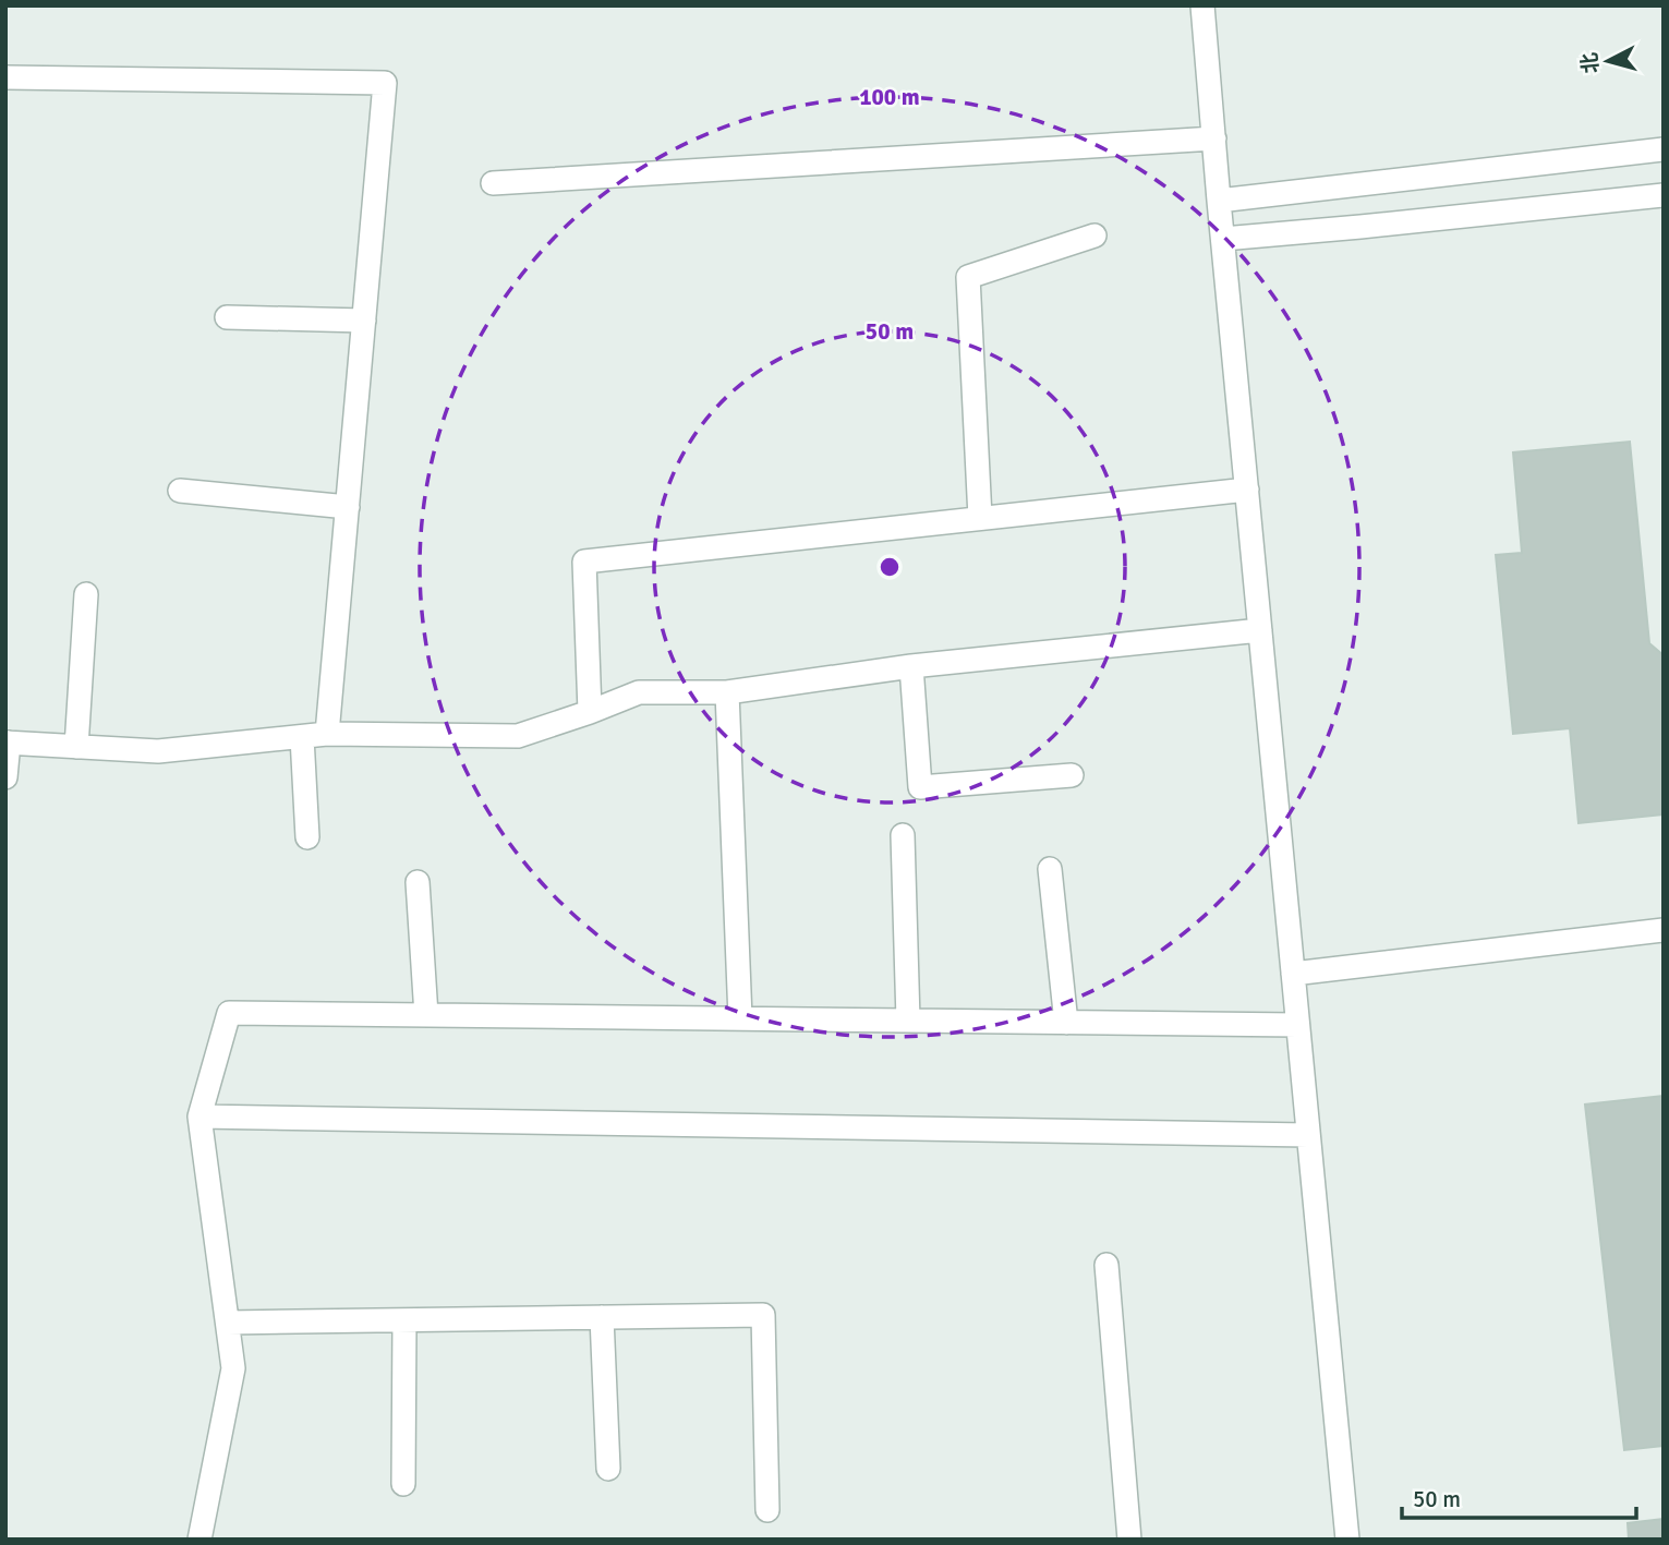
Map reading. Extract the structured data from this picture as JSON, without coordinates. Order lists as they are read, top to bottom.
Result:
{
  "scale_bar": "50 m",
  "north": "left",
  "rings": ["100 m", "50 m"]
}
